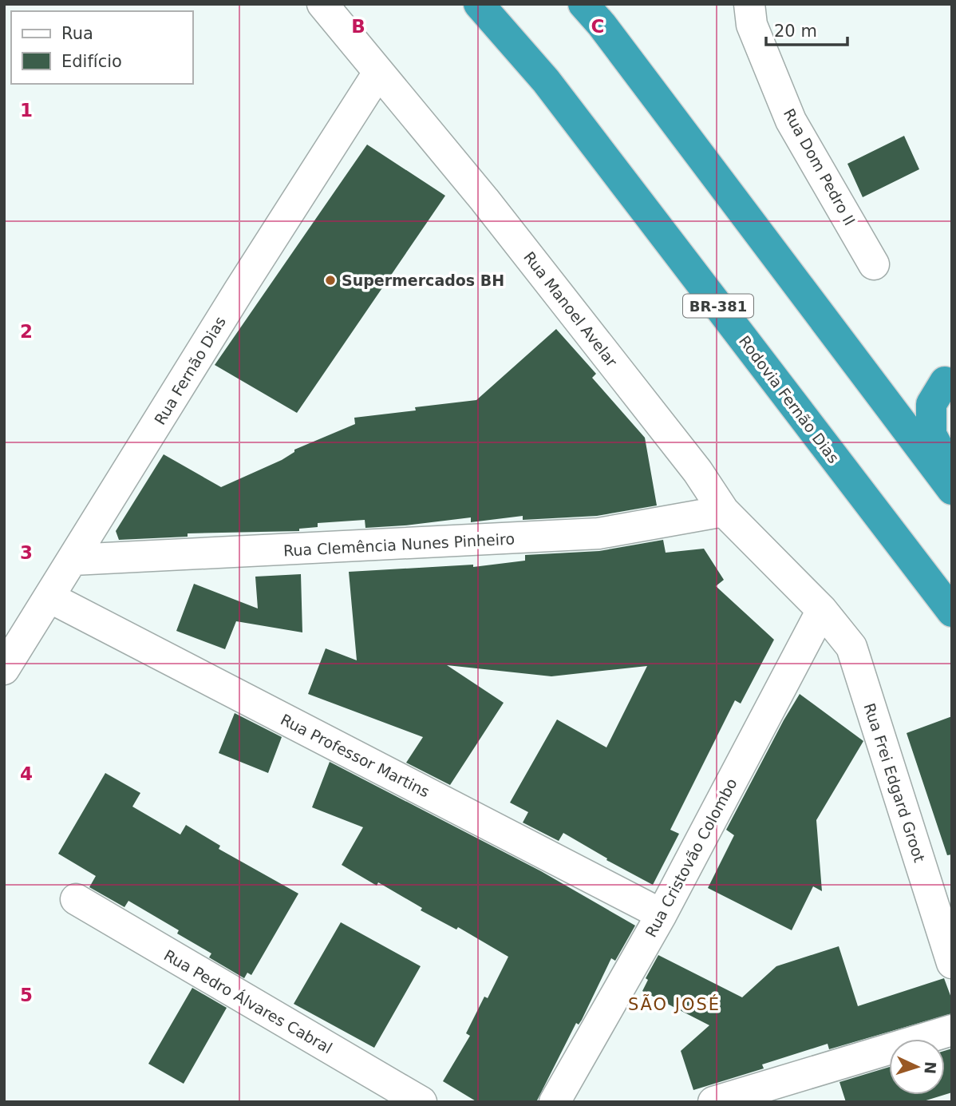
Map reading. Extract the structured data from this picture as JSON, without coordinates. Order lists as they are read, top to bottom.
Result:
{
  "streets": {
    "highway": ["BR-381", "Rodovia Fernão Dias"],
    "street": [
      "Rua Dom Pedro II",
      "Rua Manoel Avelar",
      "Rua Fernão Dias",
      "Rua Clemência Nunes Pinheiro",
      "Rua Professor Martins",
      "Rua Frei Edgard Groot",
      "Rua Cristovão Colombo",
      "Rua Pedro Álvares Cabral"
    ]
  },
  "crossings": [
    ["Rua Manoel Avelar", "Rua Fernão Dias"],
    ["Rua Manoel Avelar", "Rua Clemência Nunes Pinheiro"],
    ["Rua Manoel Avelar", "Rua Frei Edgard Groot"],
    ["Rua Manoel Avelar", "Rua Cristovão Colombo"],
    ["Rua Fernão Dias", "Rua Clemência Nunes Pinheiro"],
    ["Rua Fernão Dias", "Rua Professor Martins"],
    ["Rua Professor Martins", "Rua Cristovão Colombo"],
    ["Rua Frei Edgard Groot", "Rua Cristovão Colombo"]
  ],
  "districts": ["SÃO JOSÉ"],
  "places": ["Supermercados BH"],
  "legend": ["Rua", "Edifício"],
  "scale_bar": "20 m",
  "north": "right",
  "grid": {
    "columns": ["B", "C"],
    "rows": [
      "1",
      "2",
      "3",
      "4",
      "5"
    ]
  }
}
